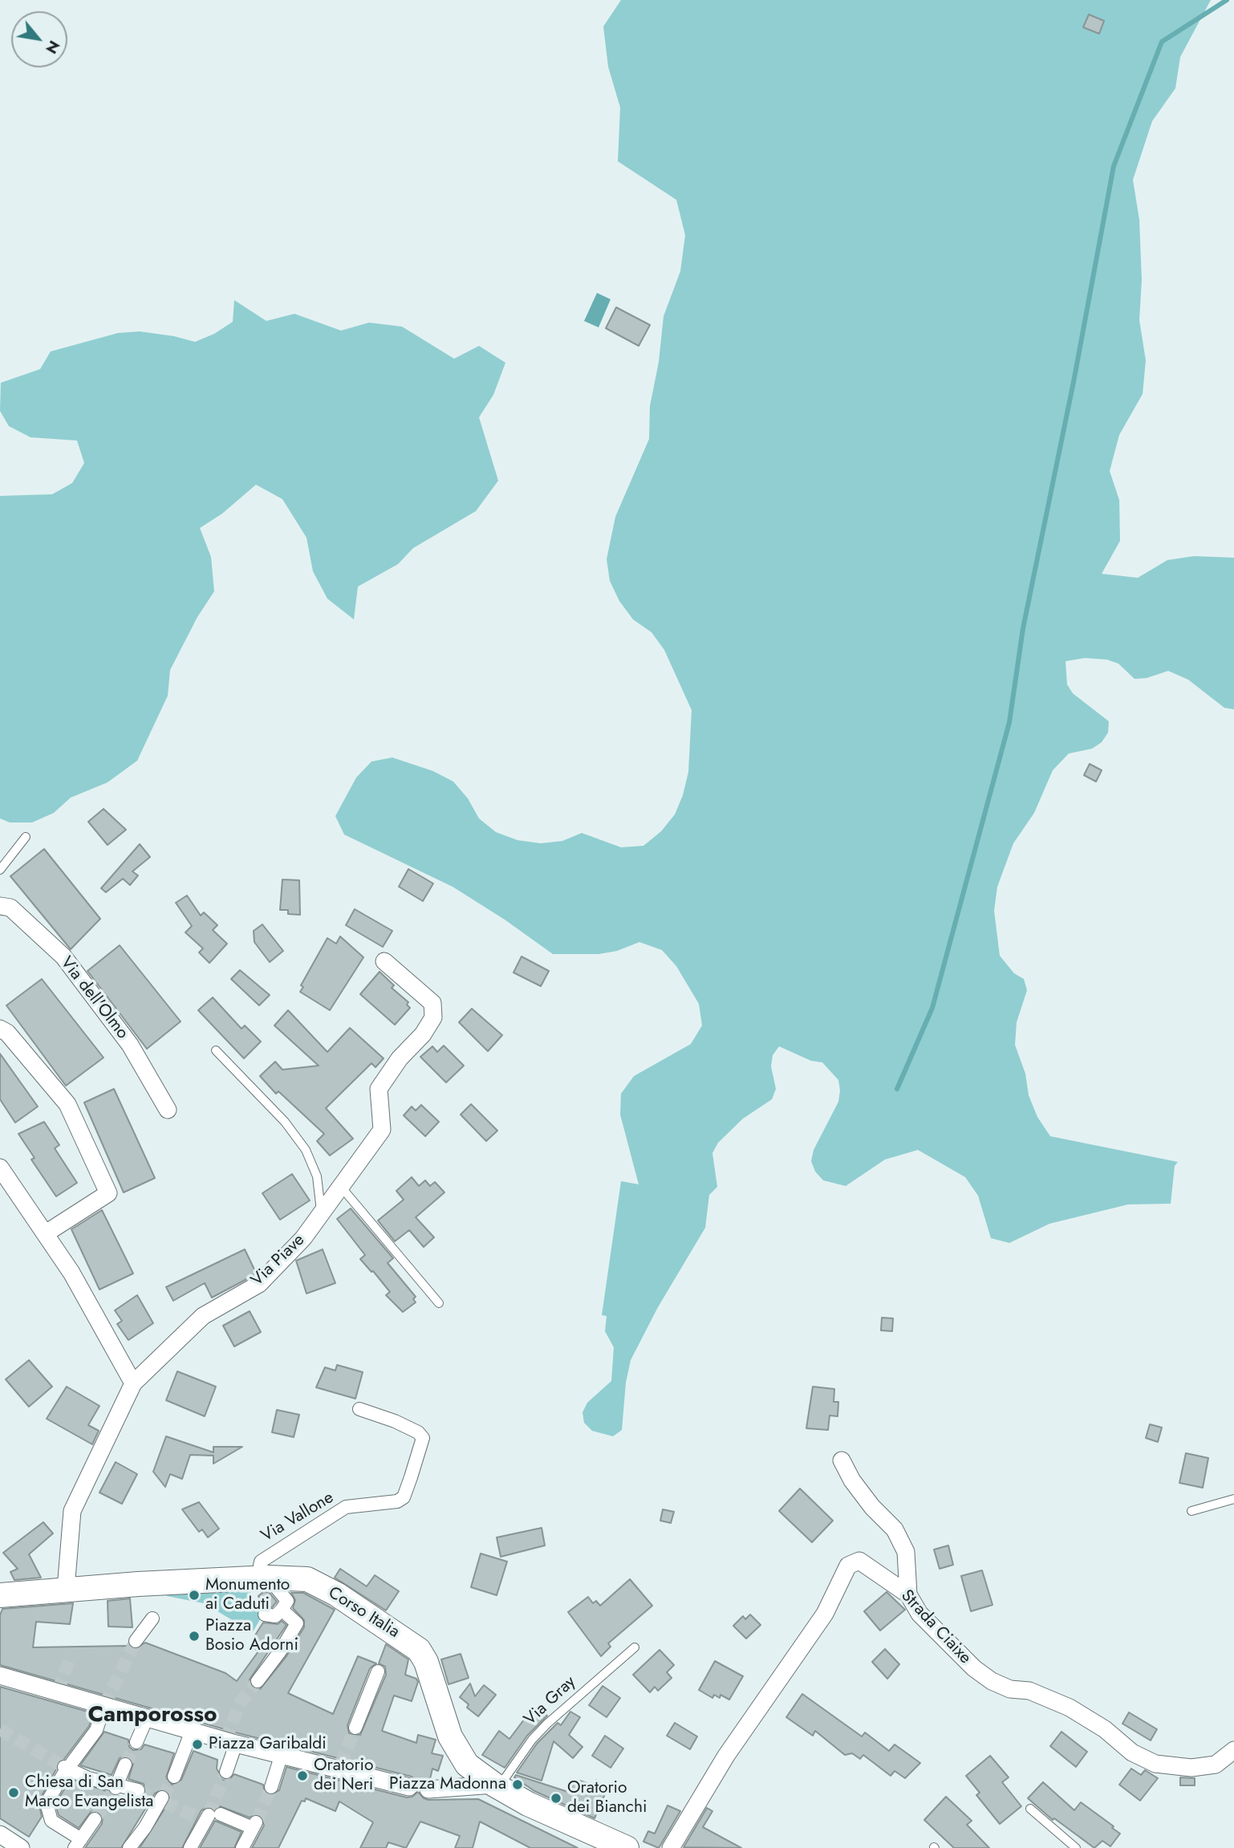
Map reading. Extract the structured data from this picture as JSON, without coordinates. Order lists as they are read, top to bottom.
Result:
{
  "streets": {
    "main road": ["Corso Italia"],
    "street": [
      "Via dell'Olmo",
      "Via Piave",
      "Via Vallone",
      "Strada Ciaixe"
    ],
    "lane": ["Via Gray"]
  },
  "crossings": [
    ["Via Piave", "Corso Italia"],
    ["Via Vallone", "Corso Italia"],
    ["Corso Italia", "Via Gray"]
  ],
  "districts": ["Camporosso"],
  "places": [
    "Monumento ai Caduti",
    "Piazza Bosio Adorni",
    "Piazza Garibaldi",
    "Oratorio dei Neri",
    "Piazza Madonna",
    "Chiesa di San Marco Evangelista",
    "Oratorio dei Bianchi"
  ],
  "north": "bottom right"
}
